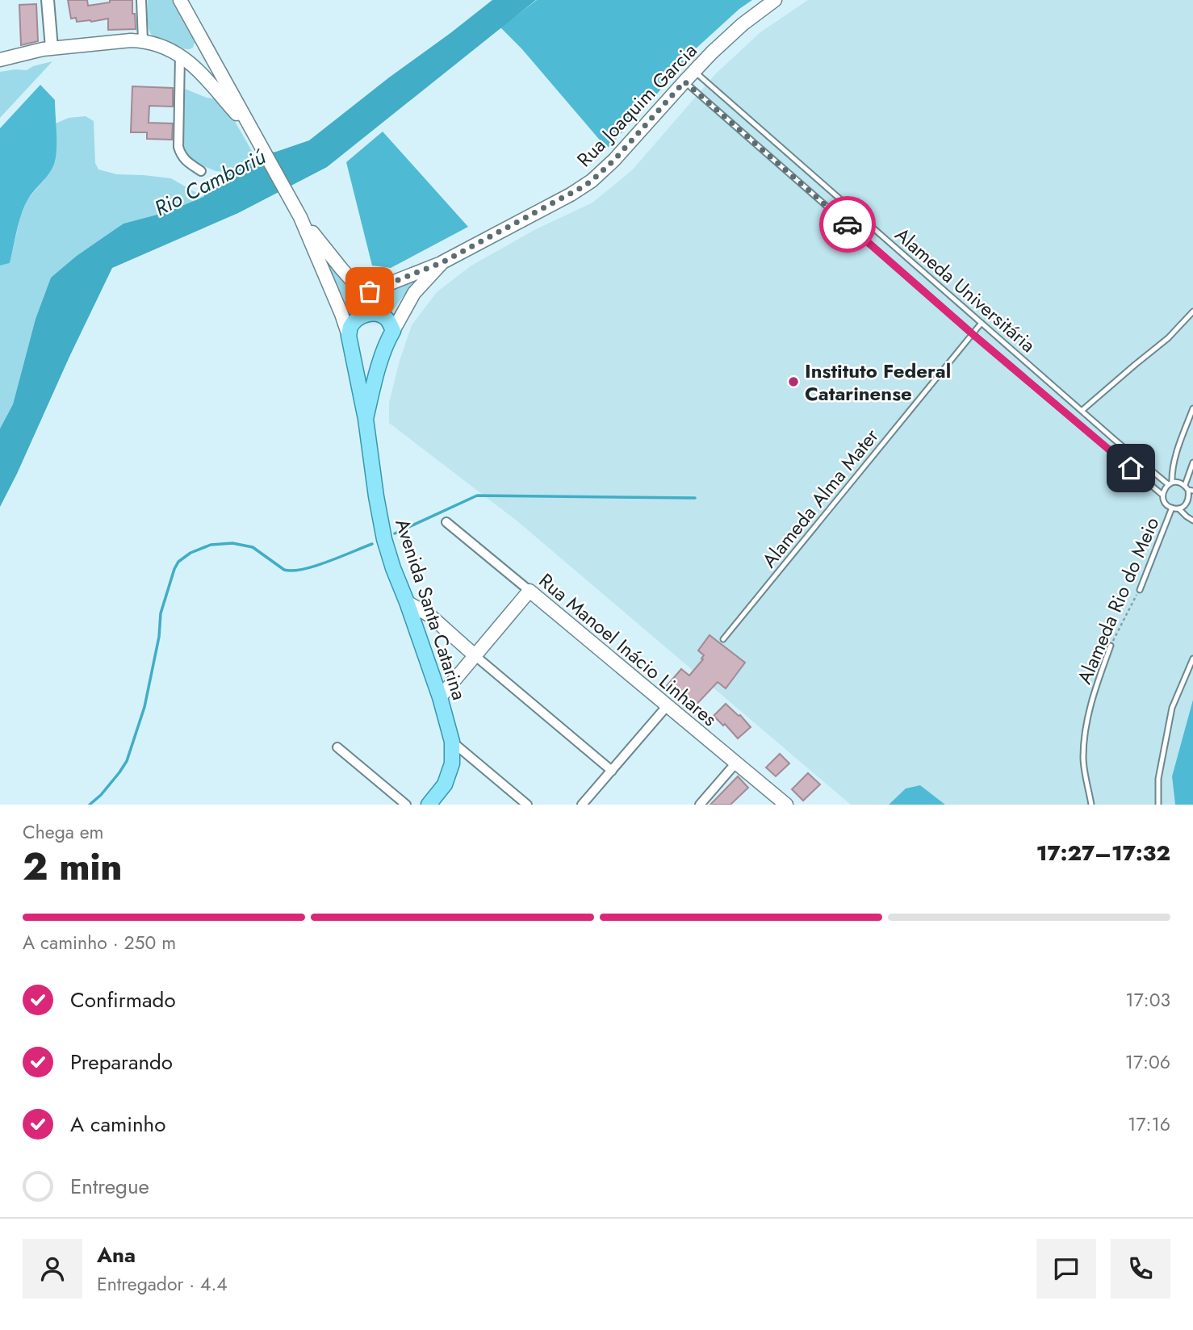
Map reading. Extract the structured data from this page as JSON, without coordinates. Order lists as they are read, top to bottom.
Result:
{
  "streets": {
    "main road": ["Rua Joaquim Garcia", "Avenida Santa Catarina", "Rua Manoel Inácio Linhares"],
    "lane": ["Alameda Universitária", "Alameda Alma Mater", "Alameda Rio do Meio"]
  },
  "crossings": [
    ["Rua Joaquim Garcia", "Alameda Universitária"],
    ["Rua Joaquim Garcia", "Avenida Santa Catarina"],
    ["Alameda Universitária", "Alameda Alma Mater"],
    ["Alameda Universitária", "Alameda Rio do Meio"]
  ],
  "water": ["Rio Camboriú"],
  "places": ["Instituto Federal Catarinense"],
  "page": {
    "heading": ["2 min", "Chega em", "17:27–17:32"],
    "panel": ["Ana", "Entregador · 4.4"],
    "bar": "A caminho · 250 m",
    "list": [
      ["Confirmado", "17:03"],
      ["Preparando", "17:06"],
      ["A caminho", "17:16"],
      "Entregue"
    ]
  }
}
